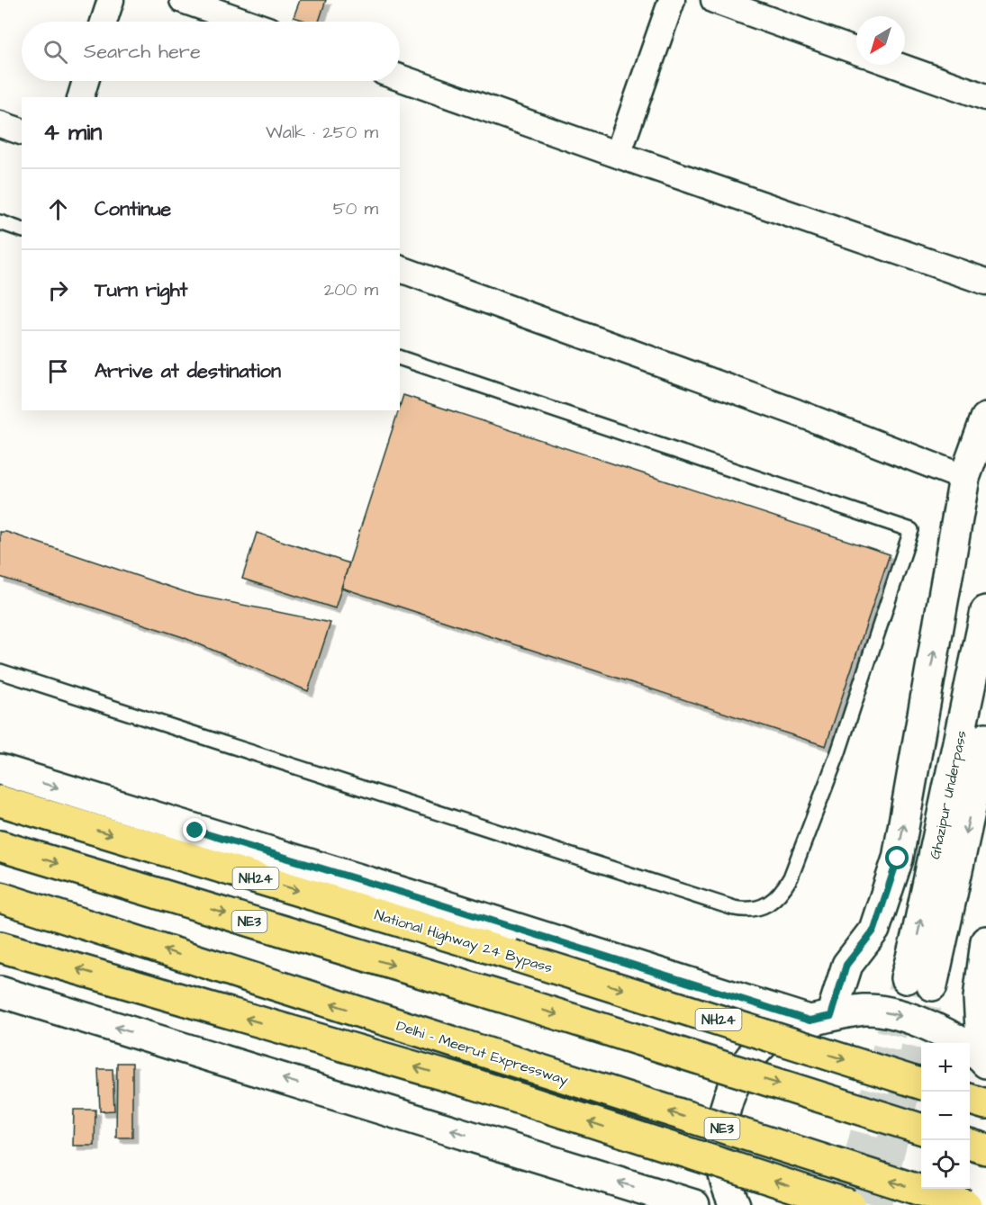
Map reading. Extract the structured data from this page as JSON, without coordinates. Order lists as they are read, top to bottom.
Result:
{
  "streets": {
    "highway": [
      "NH24",
      "NE3",
      "National Highway 24 Bypass",
      "Delhi - Meerut Expressway"
    ],
    "street": ["Ghazipur Underpass"]
  },
  "north": "bottom left",
  "page": {
    "search": "Search here",
    "heading": ["4 min", "Walk · 250 m"],
    "list": [
      ["Continue", "50 m"],
      ["Turn right", "200 m"],
      "Arrive at destination"
    ],
    "map_buttons": ["+", "−"]
  }
}
